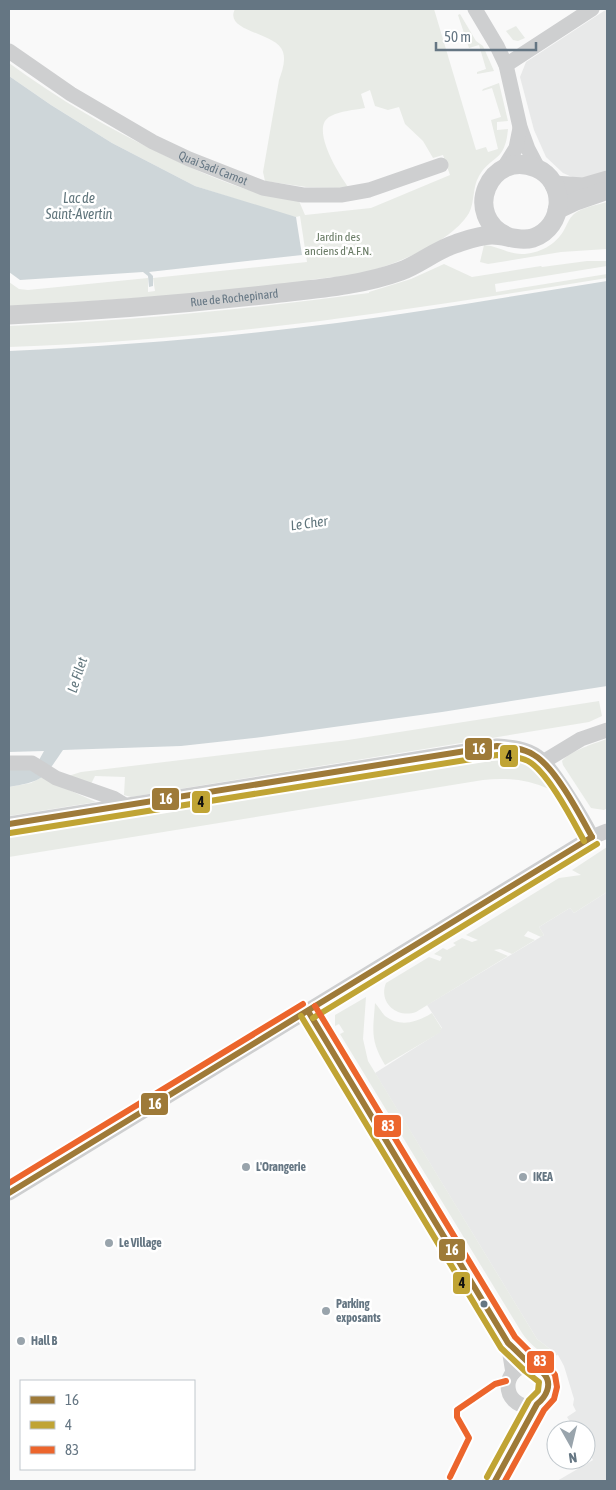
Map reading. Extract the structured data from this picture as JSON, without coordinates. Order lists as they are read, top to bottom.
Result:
{
  "streets": {
    "street": ["Quai Sadi Carnot", "Rue de Rochepinard"]
  },
  "water": ["Lac de Saint-Avertin", "Le Cher", "Le Filet"],
  "parks": ["Jardin des anciens d'A.F.N."],
  "places": [
    "L'Orangerie",
    "IKEA",
    "Le Village",
    "Parking exposants",
    "Hall B"
  ],
  "lines": ["transit line 16", "transit line 4", "transit line 83"],
  "legend": ["16", "4", "83"],
  "scale_bar": "50 m",
  "north": "bottom"
}
